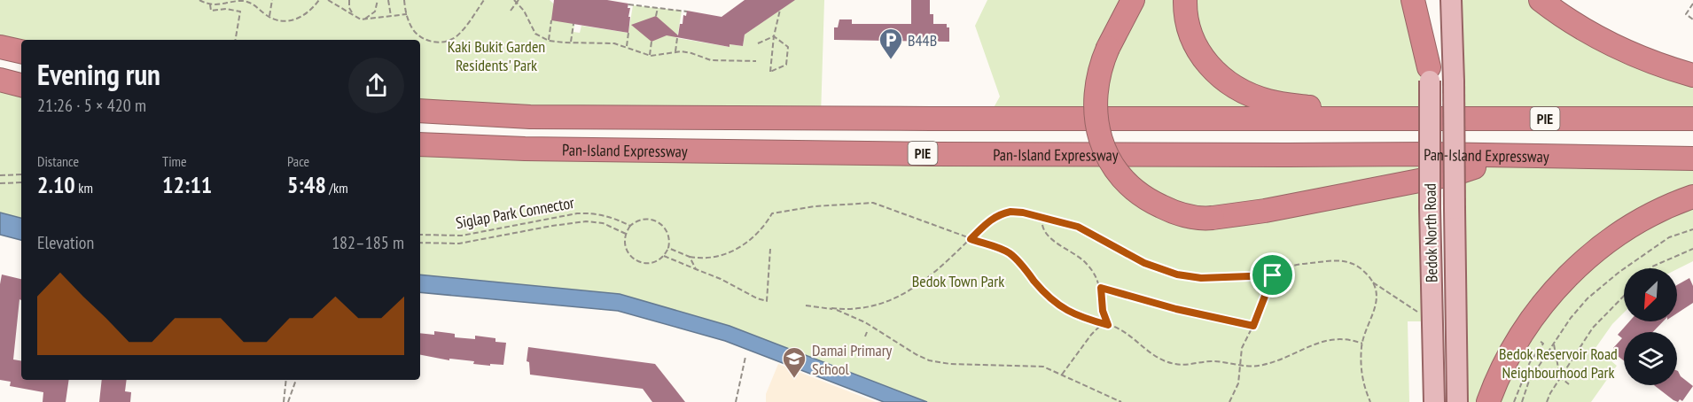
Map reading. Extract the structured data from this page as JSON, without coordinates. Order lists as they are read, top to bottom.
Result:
{
  "streets": {
    "highway": ["PIE", "Pan-Island Expressway"],
    "main road": ["Bedok North Road"],
    "path": ["Siglap Park Connector"]
  },
  "parks": ["Kaki Bukit Garden Residents' Park", "Bedok Town Park", "Bedok Reservoir Road Neighbourhood Park"],
  "places": {
    "parking": ["B44B"],
    "school or university": ["Damai Primary School"]
  },
  "north": "bottom left",
  "page": {
    "heading": ["Evening run", "21:26 · 5 × 420 m"],
    "stats": [
      ["Distance", "2.10 km"],
      ["Time", "12:11"],
      ["Pace", "5:48 /km"]
    ],
    "chart": ["Elevation", "182–185 m"]
  }
}
